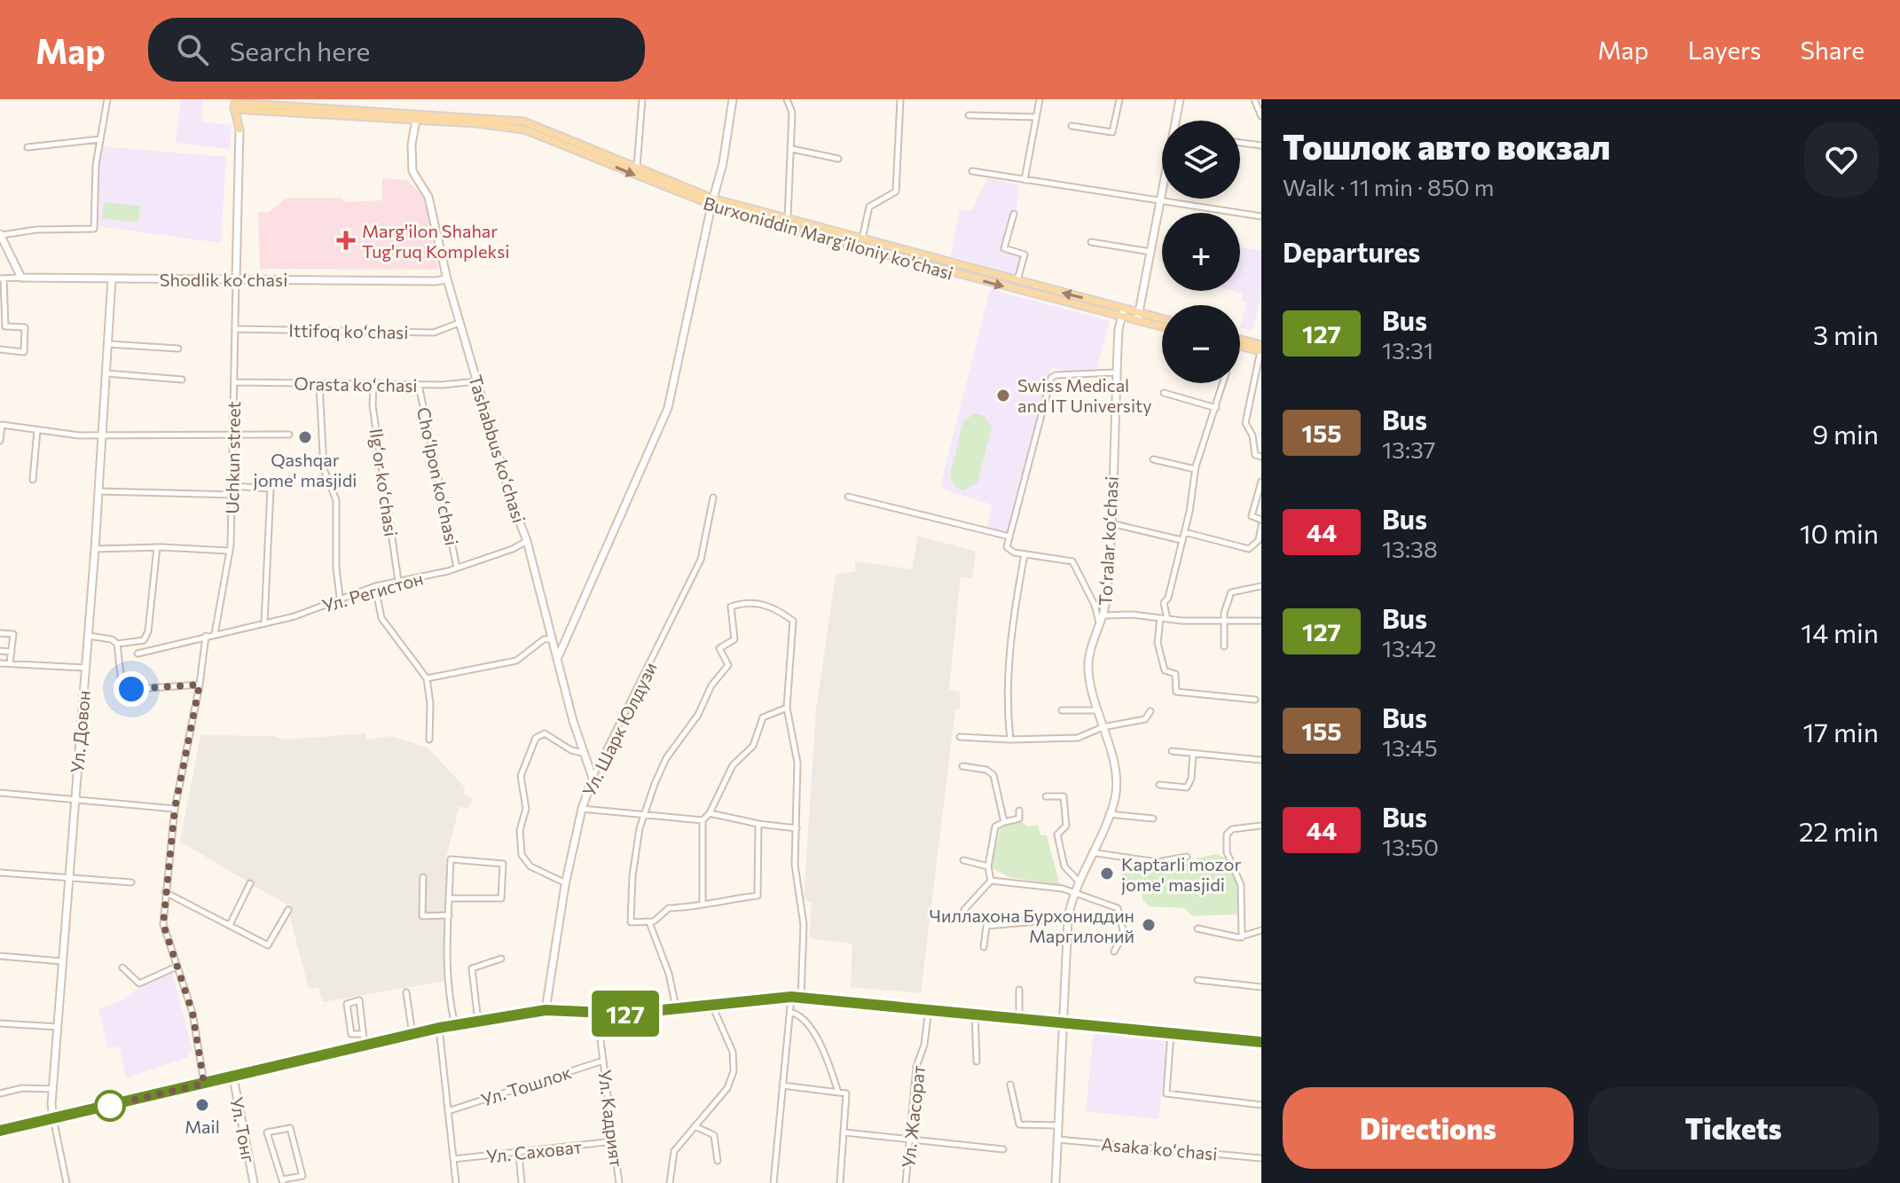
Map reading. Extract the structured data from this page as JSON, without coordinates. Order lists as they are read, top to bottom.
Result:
{
  "streets": {
    "main road": ["Burxoniddin Marg’iloniy ko’chasi"],
    "street": [
      "Shodlik koʻchasi",
      "Ittifoq koʻchasi",
      "Orasta koʻchasi",
      "Tashabbus koʻchasi",
      "Uchkun street",
      "Choʻlpon koʻchasi",
      "Ilgʻor koʻchasi",
      "Toʻralar koʻchasi",
      "Ул. Регистон",
      "Ул. Шарк Юлдузи",
      "Ул. Довон",
      "Ул. Тошлок",
      "Ул. Жасорат",
      "Ул. Кадрият",
      "Ул. Тонг",
      "Asaka koʻchasi",
      "Ул. Саховат"
    ]
  },
  "crossings": [
    ["Burxoniddin Marg’iloniy ko’chasi", "Tashabbus koʻchasi"],
    ["Burxoniddin Marg’iloniy ko’chasi", "Toʻralar koʻchasi"],
    ["Shodlik koʻchasi", "Tashabbus koʻchasi"],
    ["Shodlik koʻchasi", "Uchkun street"],
    ["Shodlik koʻchasi", "Ул. Довон"],
    ["Ittifoq koʻchasi", "Tashabbus koʻchasi"],
    ["Ittifoq koʻchasi", "Uchkun street"],
    ["Orasta koʻchasi", "Tashabbus koʻchasi"],
    ["Orasta koʻchasi", "Uchkun street"],
    ["Orasta koʻchasi", "Choʻlpon koʻchasi"],
    ["Orasta koʻchasi", "Ilgʻor koʻchasi"],
    ["Tashabbus koʻchasi", "Ул. Регистон"],
    ["Tashabbus koʻchasi", "Ул. Шарк Юлдузи"],
    ["Uchkun street", "Ул. Регистон"],
    ["Choʻlpon koʻchasi", "Ул. Регистон"],
    ["Ilgʻor koʻchasi", "Ул. Регистон"],
    ["Toʻralar koʻchasi", "Asaka koʻchasi"],
    ["Ул. Тошлок", "Ул. Кадрият"],
    ["Ул. Кадрият", "Ул. Саховат"]
  ],
  "places": {
    "health": ["Marg'ilon Shahar Tug'ruq Kompleksi"],
    "other": [
      "Swiss Medical and IT University",
      "Qashqar jome' masjidi",
      "Kaptarli mozor jome' masjidi",
      "Чиллахона Бурхониддин Маргилоний",
      "Mail"
    ]
  },
  "lines": ["bus line 127"],
  "page": {
    "header": "Map",
    "search": "Search here",
    "nav": ["Map", "Layers", "Share"],
    "on_map": "127",
    "heading": [
      ["Тошлок авто вокзал", "Walk · 11 min · 850 m"],
      "Departures"
    ],
    "map_buttons": ["+", "−"],
    "list": [
      {
        "mark": "127",
        "name": "Bus",
        "note": "13:31",
        "value": "3 min"
      },
      {
        "mark": "155",
        "name": "Bus",
        "note": "13:37",
        "value": "9 min"
      },
      {
        "mark": "44",
        "name": "Bus",
        "note": "13:38",
        "value": "10 min"
      },
      {
        "mark": "127",
        "name": "Bus",
        "note": "13:42",
        "value": "14 min"
      },
      {
        "mark": "155",
        "name": "Bus",
        "note": "13:45",
        "value": "17 min"
      },
      {
        "mark": "44",
        "name": "Bus",
        "note": "13:50",
        "value": "22 min"
      }
    ],
    "buttons": ["Directions", "Tickets"]
  }
}
